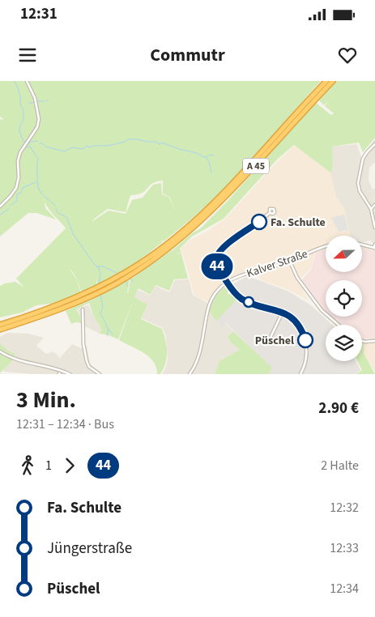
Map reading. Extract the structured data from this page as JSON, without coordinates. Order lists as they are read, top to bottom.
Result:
{
  "streets": {
    "highway": ["A 45"],
    "street": ["Kalver Straße"]
  },
  "places": ["Fa. Schulte", "Püschel"],
  "lines": ["bus line 44"],
  "north": "left",
  "page": {
    "status": "12:31",
    "header": "Commutr",
    "on_map": "44",
    "heading": ["3 Min.", "12:31 – 12:34 · Bus", "2.90 €"],
    "legs": ["1", "44", "2 Halte"],
    "list": [
      {
        "name": "Fa. Schulte",
        "value": "12:32"
      },
      {
        "name": "Jüngerstraße",
        "value": "12:33"
      },
      {
        "name": "Püschel",
        "value": "12:34"
      }
    ]
  }
}
